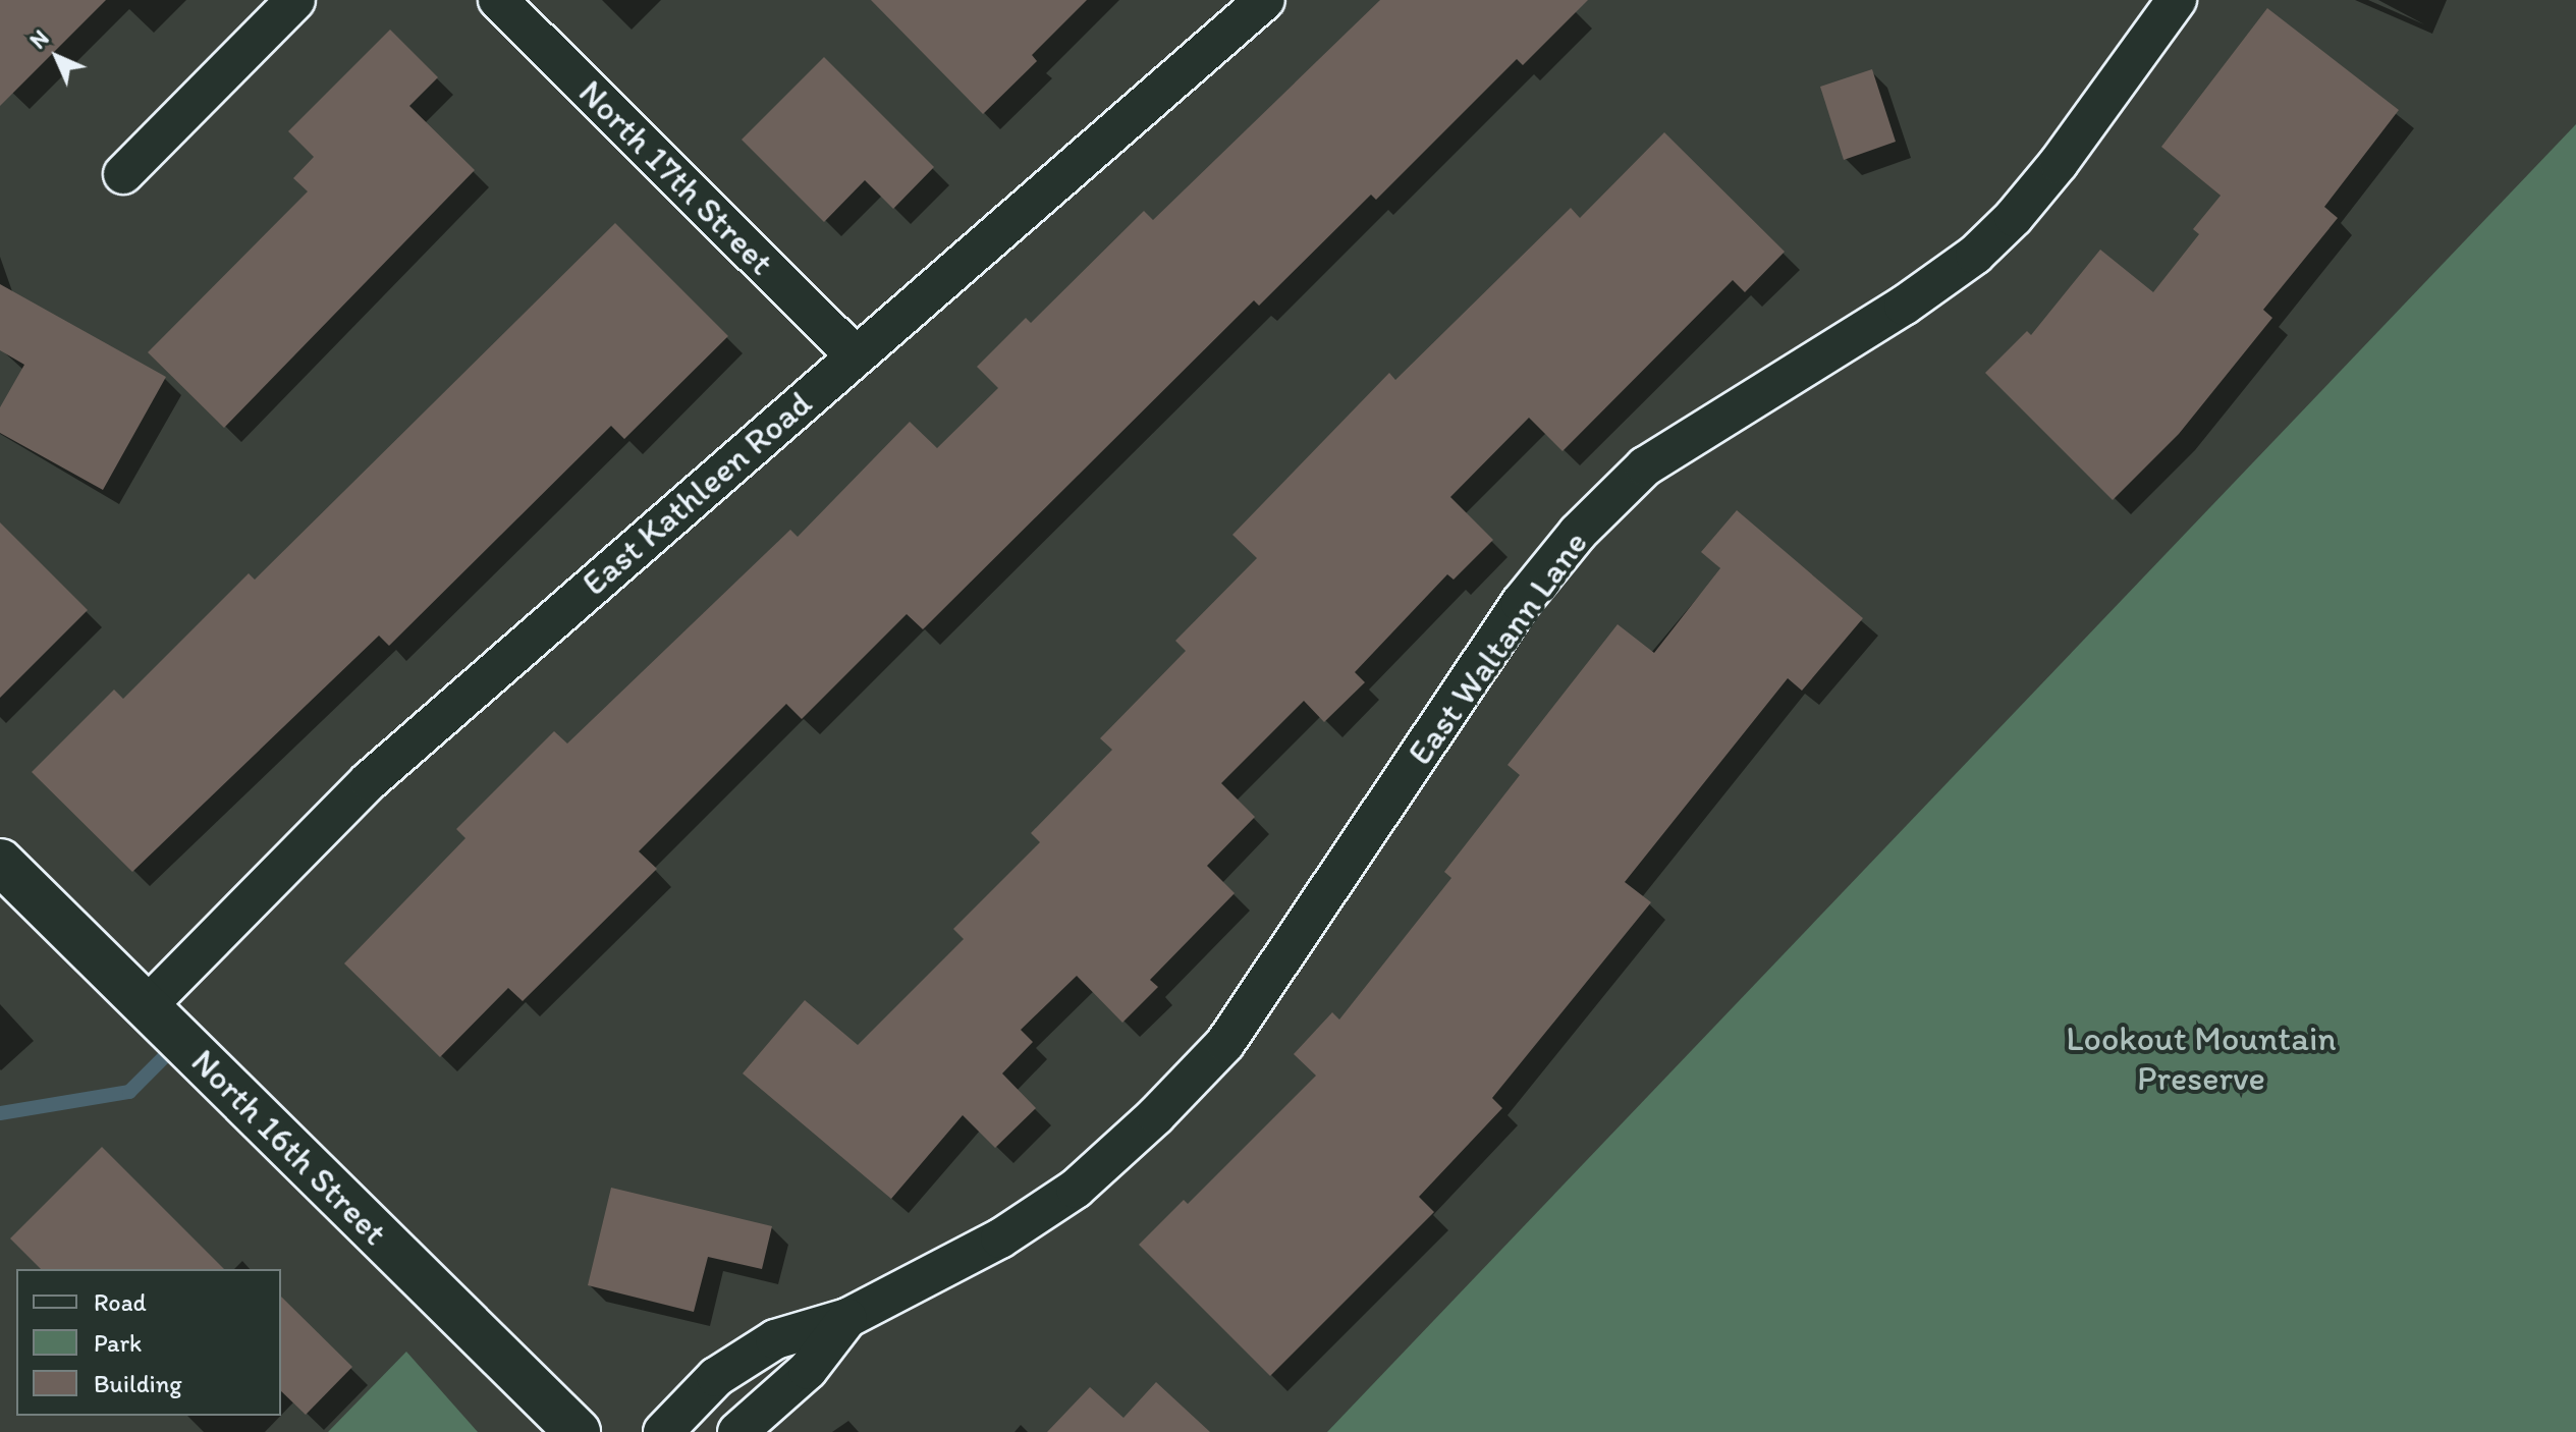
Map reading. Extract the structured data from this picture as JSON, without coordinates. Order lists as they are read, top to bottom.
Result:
{
  "streets": {
    "street": [
      "North 17th Street",
      "East Kathleen Road",
      "East Waltann Lane",
      "North 16th Street"
    ]
  },
  "crossings": [
    ["North 17th Street", "East Kathleen Road"],
    ["East Kathleen Road", "North 16th Street"]
  ],
  "parks": ["Lookout Mountain Preserve"],
  "legend": ["Road", "Park", "Building"],
  "north": "top left"
}
